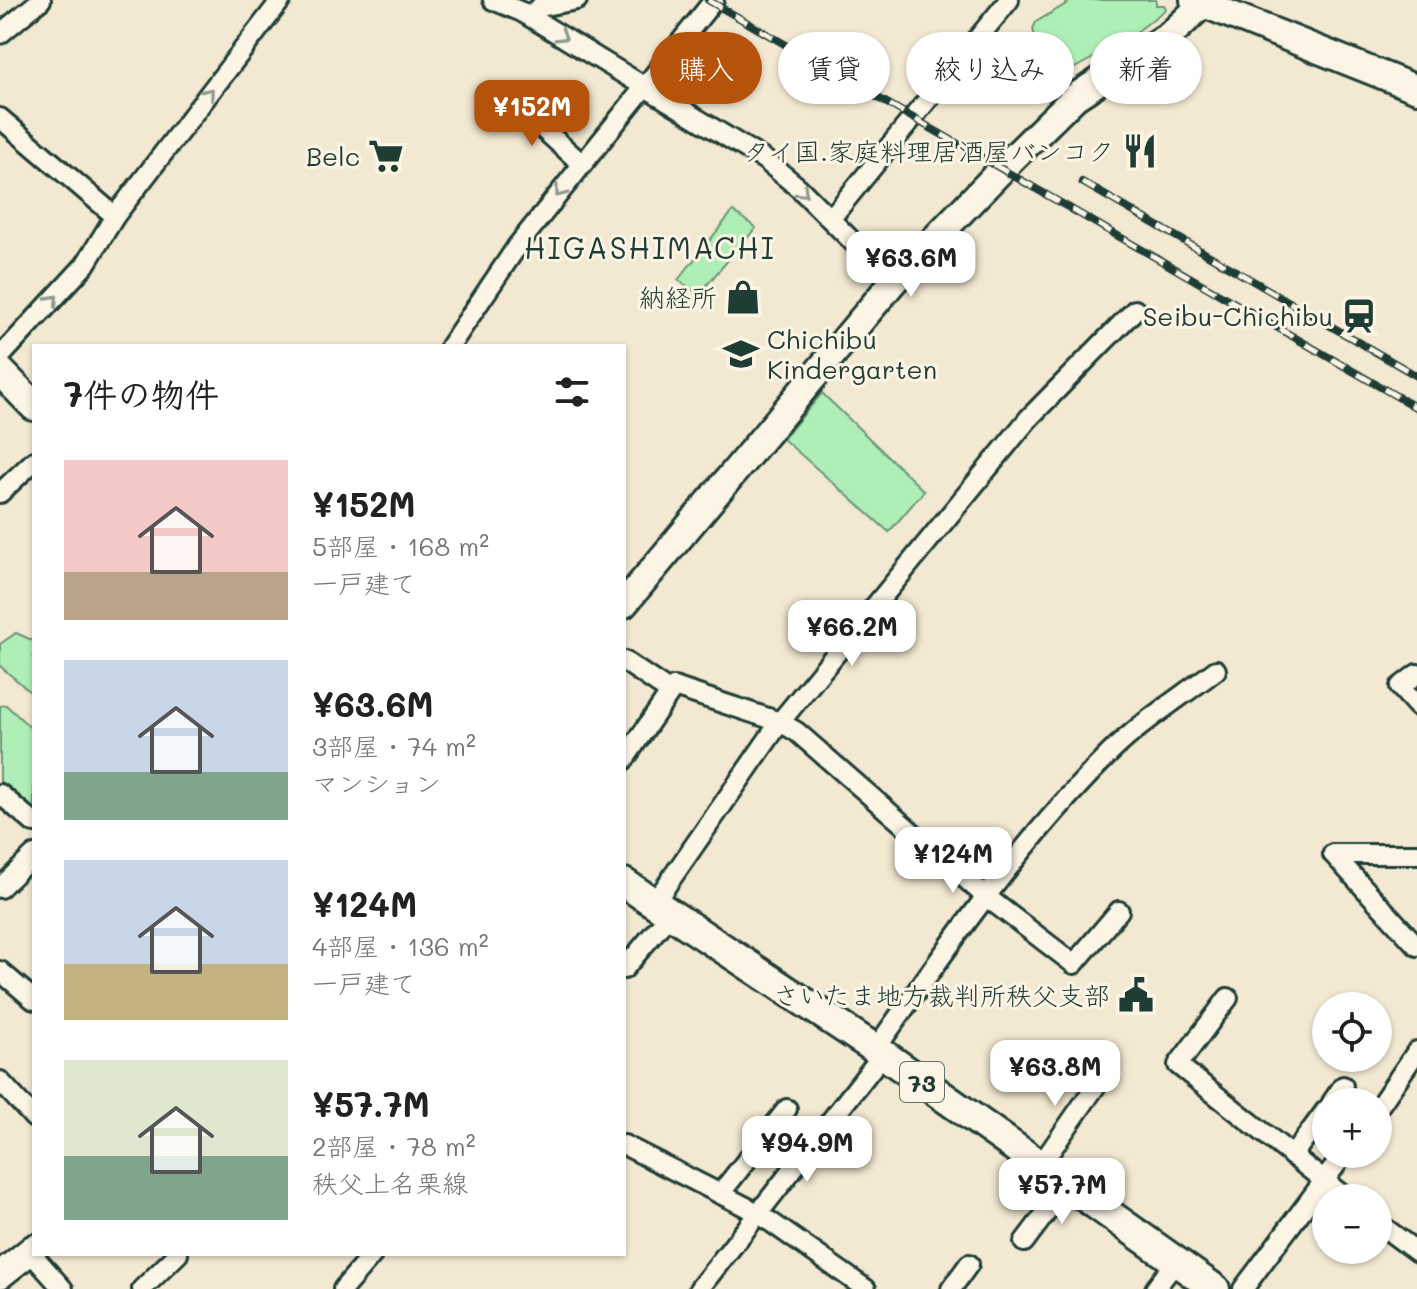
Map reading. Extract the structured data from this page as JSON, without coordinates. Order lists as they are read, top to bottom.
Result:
{
  "streets": {
    "main road": ["73"]
  },
  "districts": ["HIGASHIMACHI"],
  "places": {
    "restaurant": ["タイ国.家庭料理居酒屋バンコク"],
    "supermarket": ["Belc"],
    "shop": ["納経所"],
    "station": ["Seibu-Chichibu"],
    "school or university": ["Chichibu Kindergarten"],
    "public building": ["さいたま地方裁判所秩父支部"]
  },
  "page": {
    "chip": [
      "購入",
      "賃貸",
      "絞り込み",
      "新着"
    ],
    "price": [
      "¥152M",
      "¥63.6M",
      "¥66.2M",
      "¥124M",
      "¥63.8M",
      "¥94.9M",
      "¥57.7M"
    ],
    "heading": "7件の物件",
    "list": [
      {
        "name": "¥152M",
        "note": "5部屋 · 168 m² · 一戸建て"
      },
      {
        "name": "¥63.6M",
        "note": "3部屋 · 74 m² · マンション"
      },
      {
        "name": "¥124M",
        "note": "4部屋 · 136 m² · 一戸建て"
      },
      {
        "name": "¥57.7M",
        "note": "2部屋 · 78 m² · 秩父上名栗線"
      }
    ],
    "map_buttons": ["+", "−"]
  }
}
